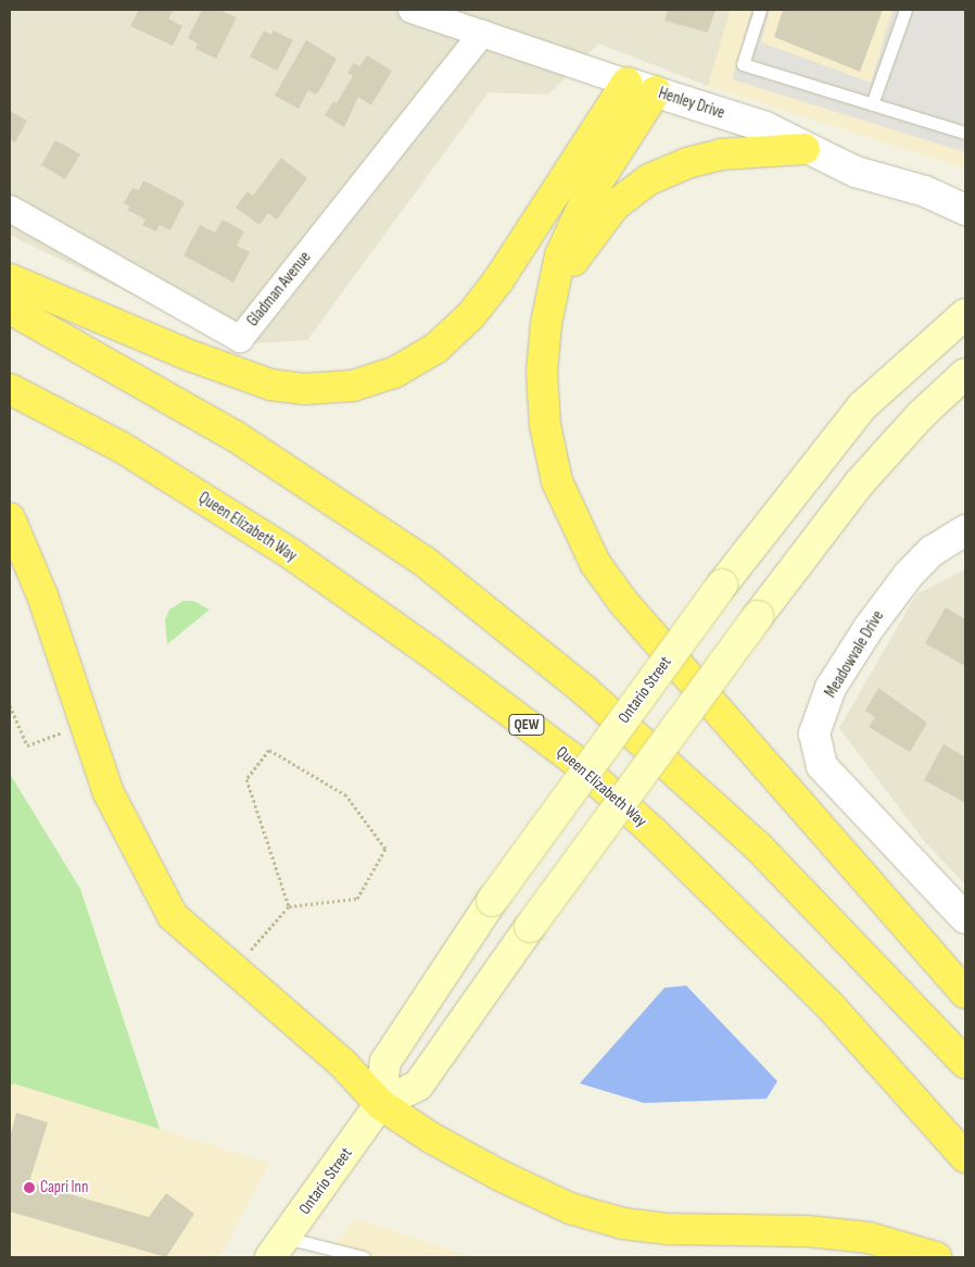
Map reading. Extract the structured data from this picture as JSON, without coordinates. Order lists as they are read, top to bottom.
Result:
{
  "streets": {
    "highway": ["Queen Elizabeth Way", "QEW"],
    "main road": ["Ontario Street"],
    "street": ["Henley Drive", "Gladman Avenue", "Meadowvale Drive"]
  },
  "crossings": [
    ["Henley Drive", "Gladman Avenue"]
  ],
  "places": ["Capri Inn"]
}
